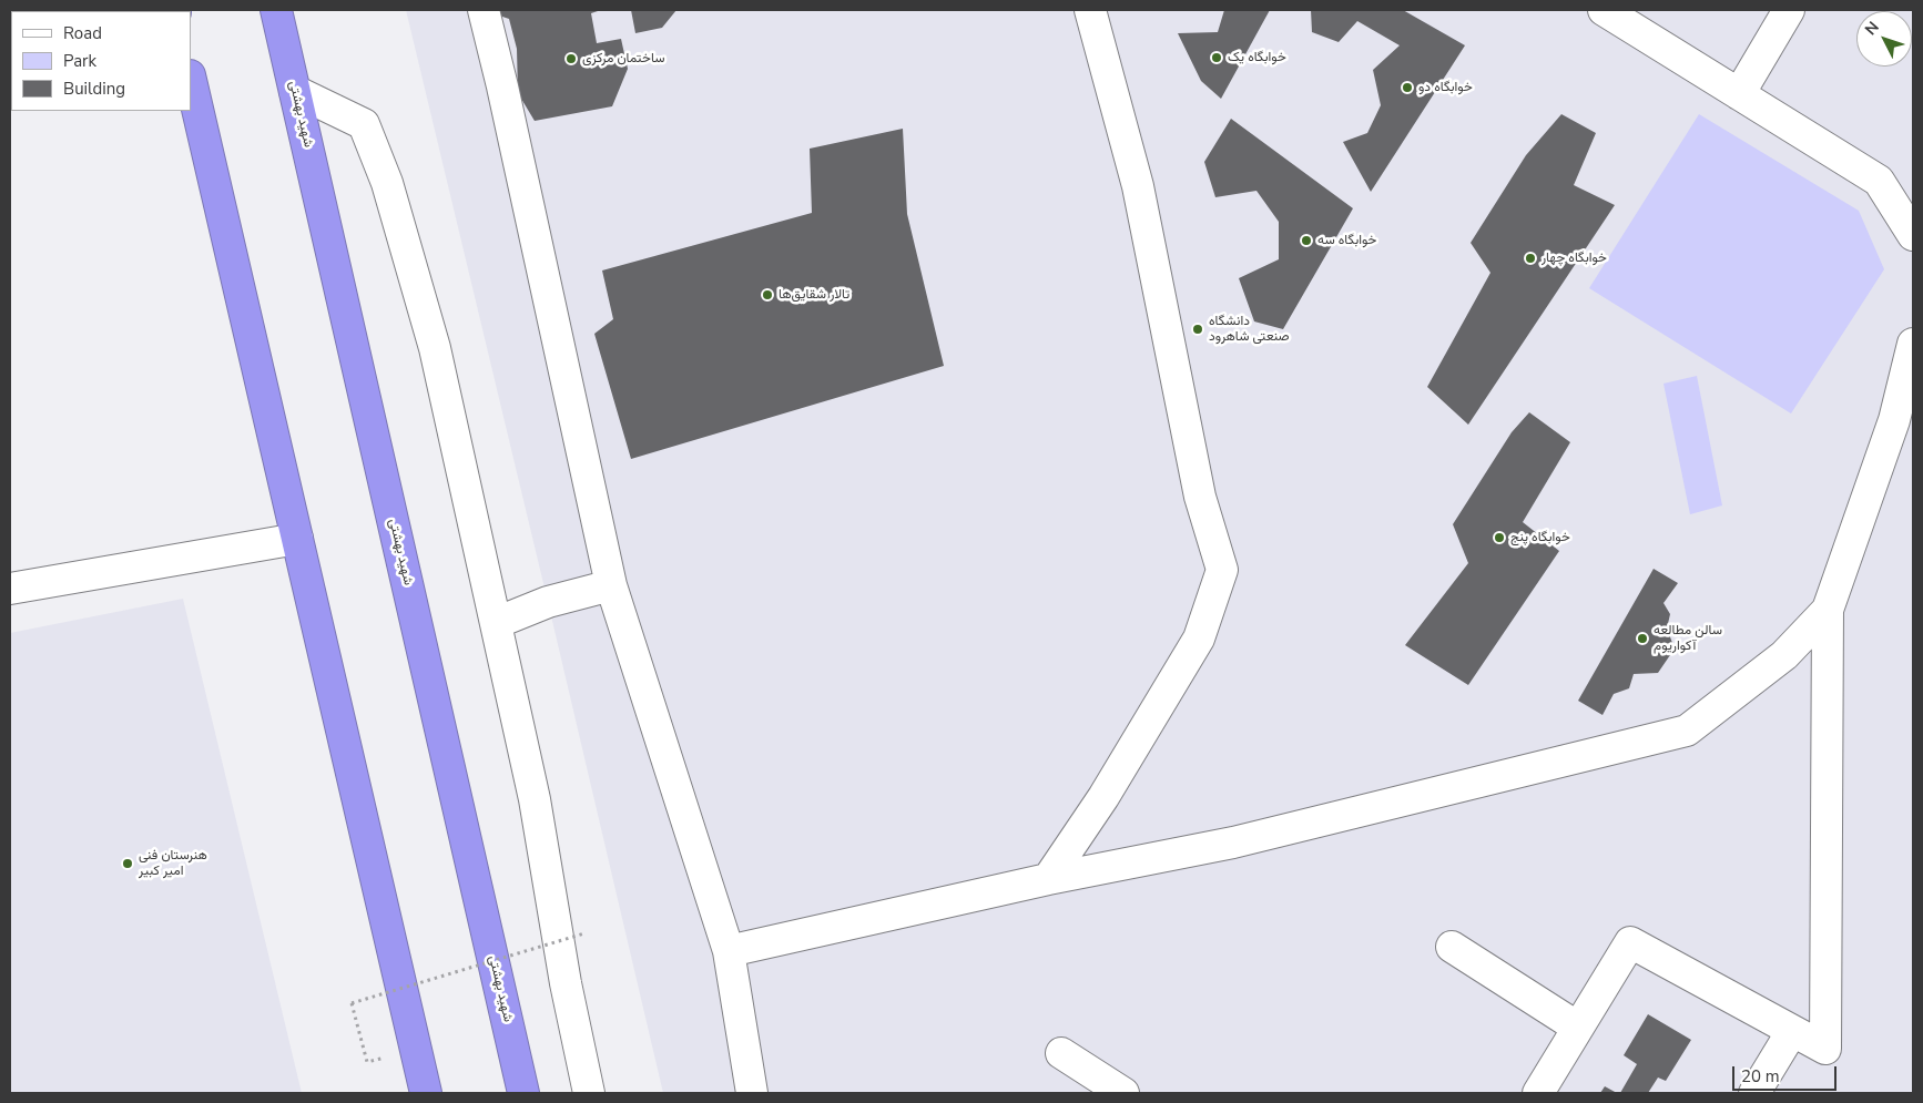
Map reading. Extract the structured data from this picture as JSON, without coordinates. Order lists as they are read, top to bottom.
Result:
{
  "streets": {
    "highway": ["شهید بهشتی"]
  },
  "places": [
    "خوابگاه یک",
    "ساختمان مرکزی",
    "خوابگاه دو",
    "خوابگاه سه",
    "خوابگاه چهار",
    "تالار شقایق‌‌ها",
    "دانشگاه صنعتی شاهرود",
    "خوابگاه پنج",
    "سالن مطالعه آکواریوم",
    "هنرستان فنی امیر کبیر"
  ],
  "legend": ["Road", "Park", "Building"],
  "scale_bar": "20 m",
  "north": "top left"
}
